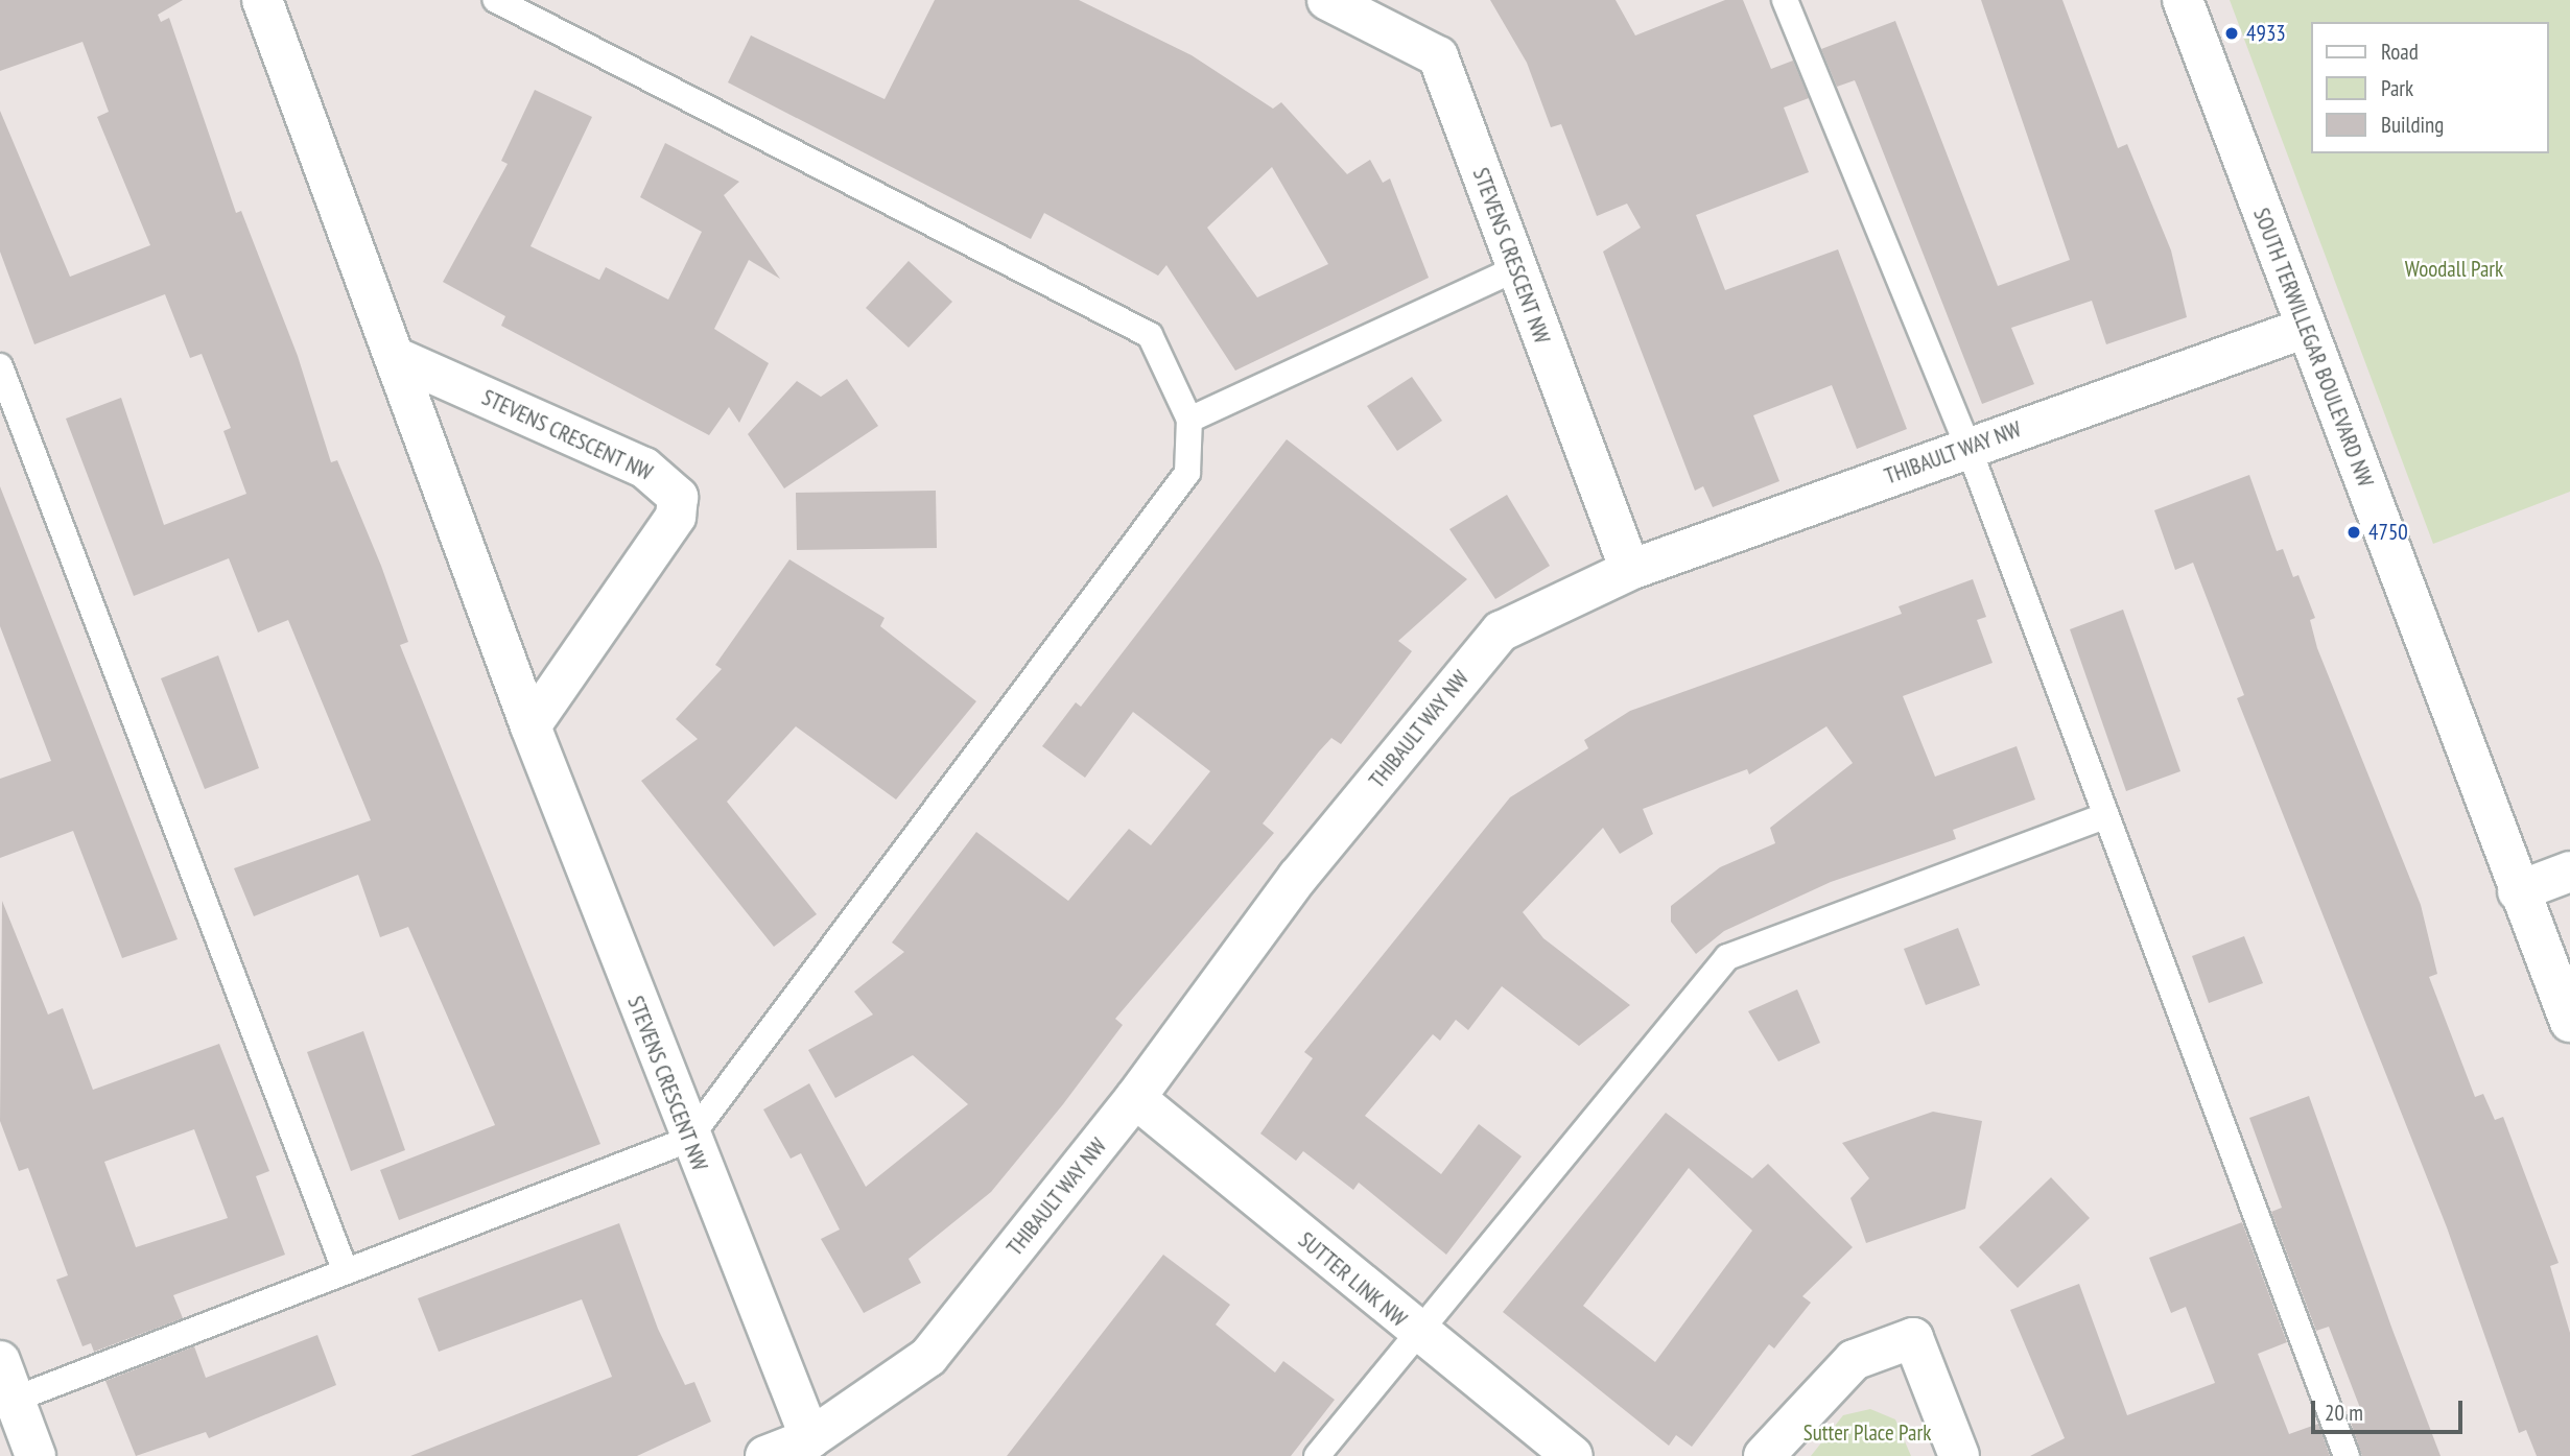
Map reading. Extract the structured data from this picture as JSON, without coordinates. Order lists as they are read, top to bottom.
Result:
{
  "streets": {
    "street": [
      "STEVENS CRESCENT NW",
      "SOUTH TERWILLEGAR BOULEVARD NW",
      "THIBAULT WAY NW",
      "SUTTER LINK NW"
    ]
  },
  "crossings": [
    ["STEVENS CRESCENT NW", "THIBAULT WAY NW"],
    ["SOUTH TERWILLEGAR BOULEVARD NW", "THIBAULT WAY NW"],
    ["THIBAULT WAY NW", "SUTTER LINK NW"]
  ],
  "parks": ["Woodall Park", "Sutter Place Park"],
  "places": ["4933", "4750"],
  "legend": ["Road", "Park", "Building"],
  "scale_bar": "20 m"
}
